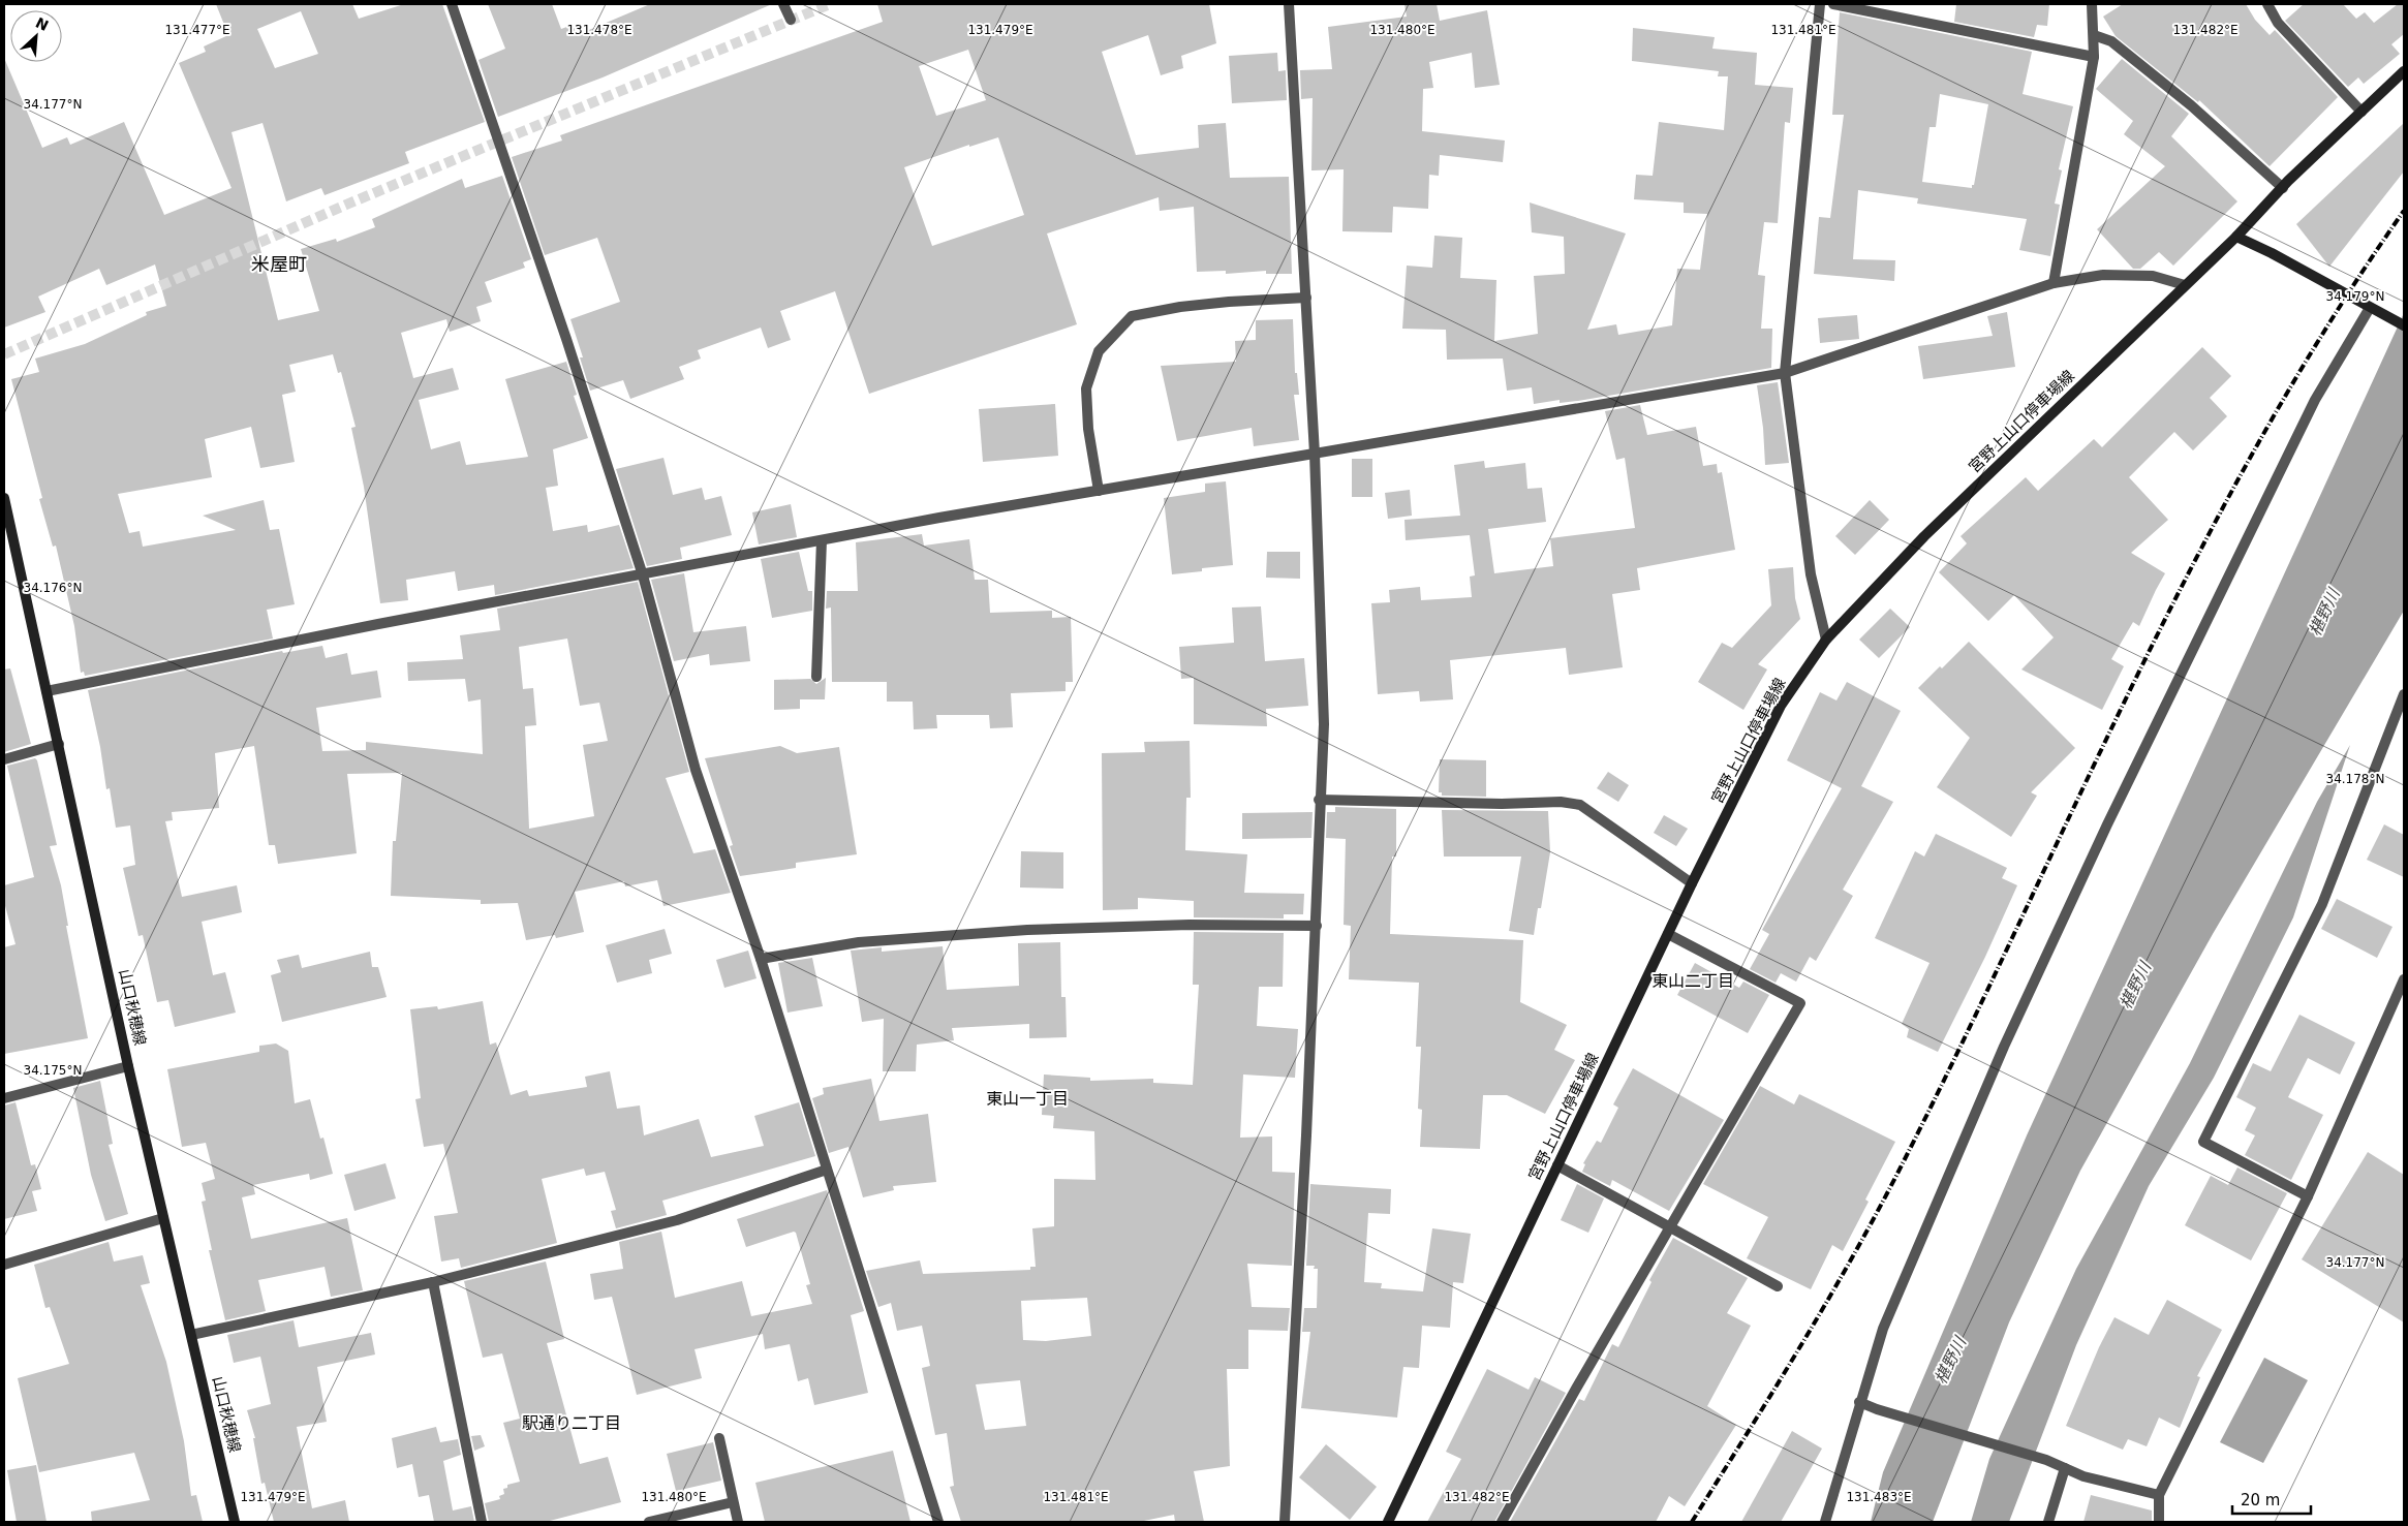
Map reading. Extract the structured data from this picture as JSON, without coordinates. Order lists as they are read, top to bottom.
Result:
{
  "streets": {
    "main road": ["宮野上山口停車場線", "山口秋穂線"]
  },
  "districts": [
    "米屋町",
    "東山二丁目",
    "東山一丁目",
    "駅通り二丁目"
  ],
  "water": ["椹野川"],
  "scale_bar": "20 m",
  "north": "top right",
  "coordinates": [
    "131.477°E",
    "131.478°E",
    "131.479°E",
    "131.480°E",
    "131.481°E",
    "131.482°E",
    "34.177°N",
    "34.179°N",
    "34.176°N",
    "34.178°N",
    "34.175°N",
    "131.483°E"
  ]
}
